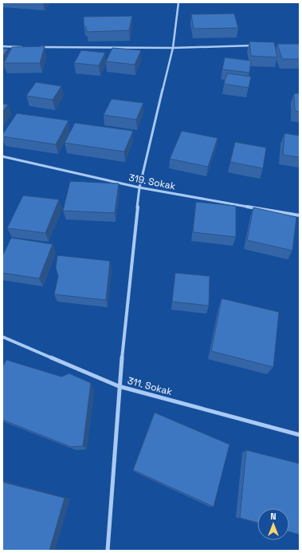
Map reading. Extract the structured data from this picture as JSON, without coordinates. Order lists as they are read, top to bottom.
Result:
{
  "streets": {
    "street": ["319. Sokak", "311. Sokak"]
  },
  "north": "top"
}
